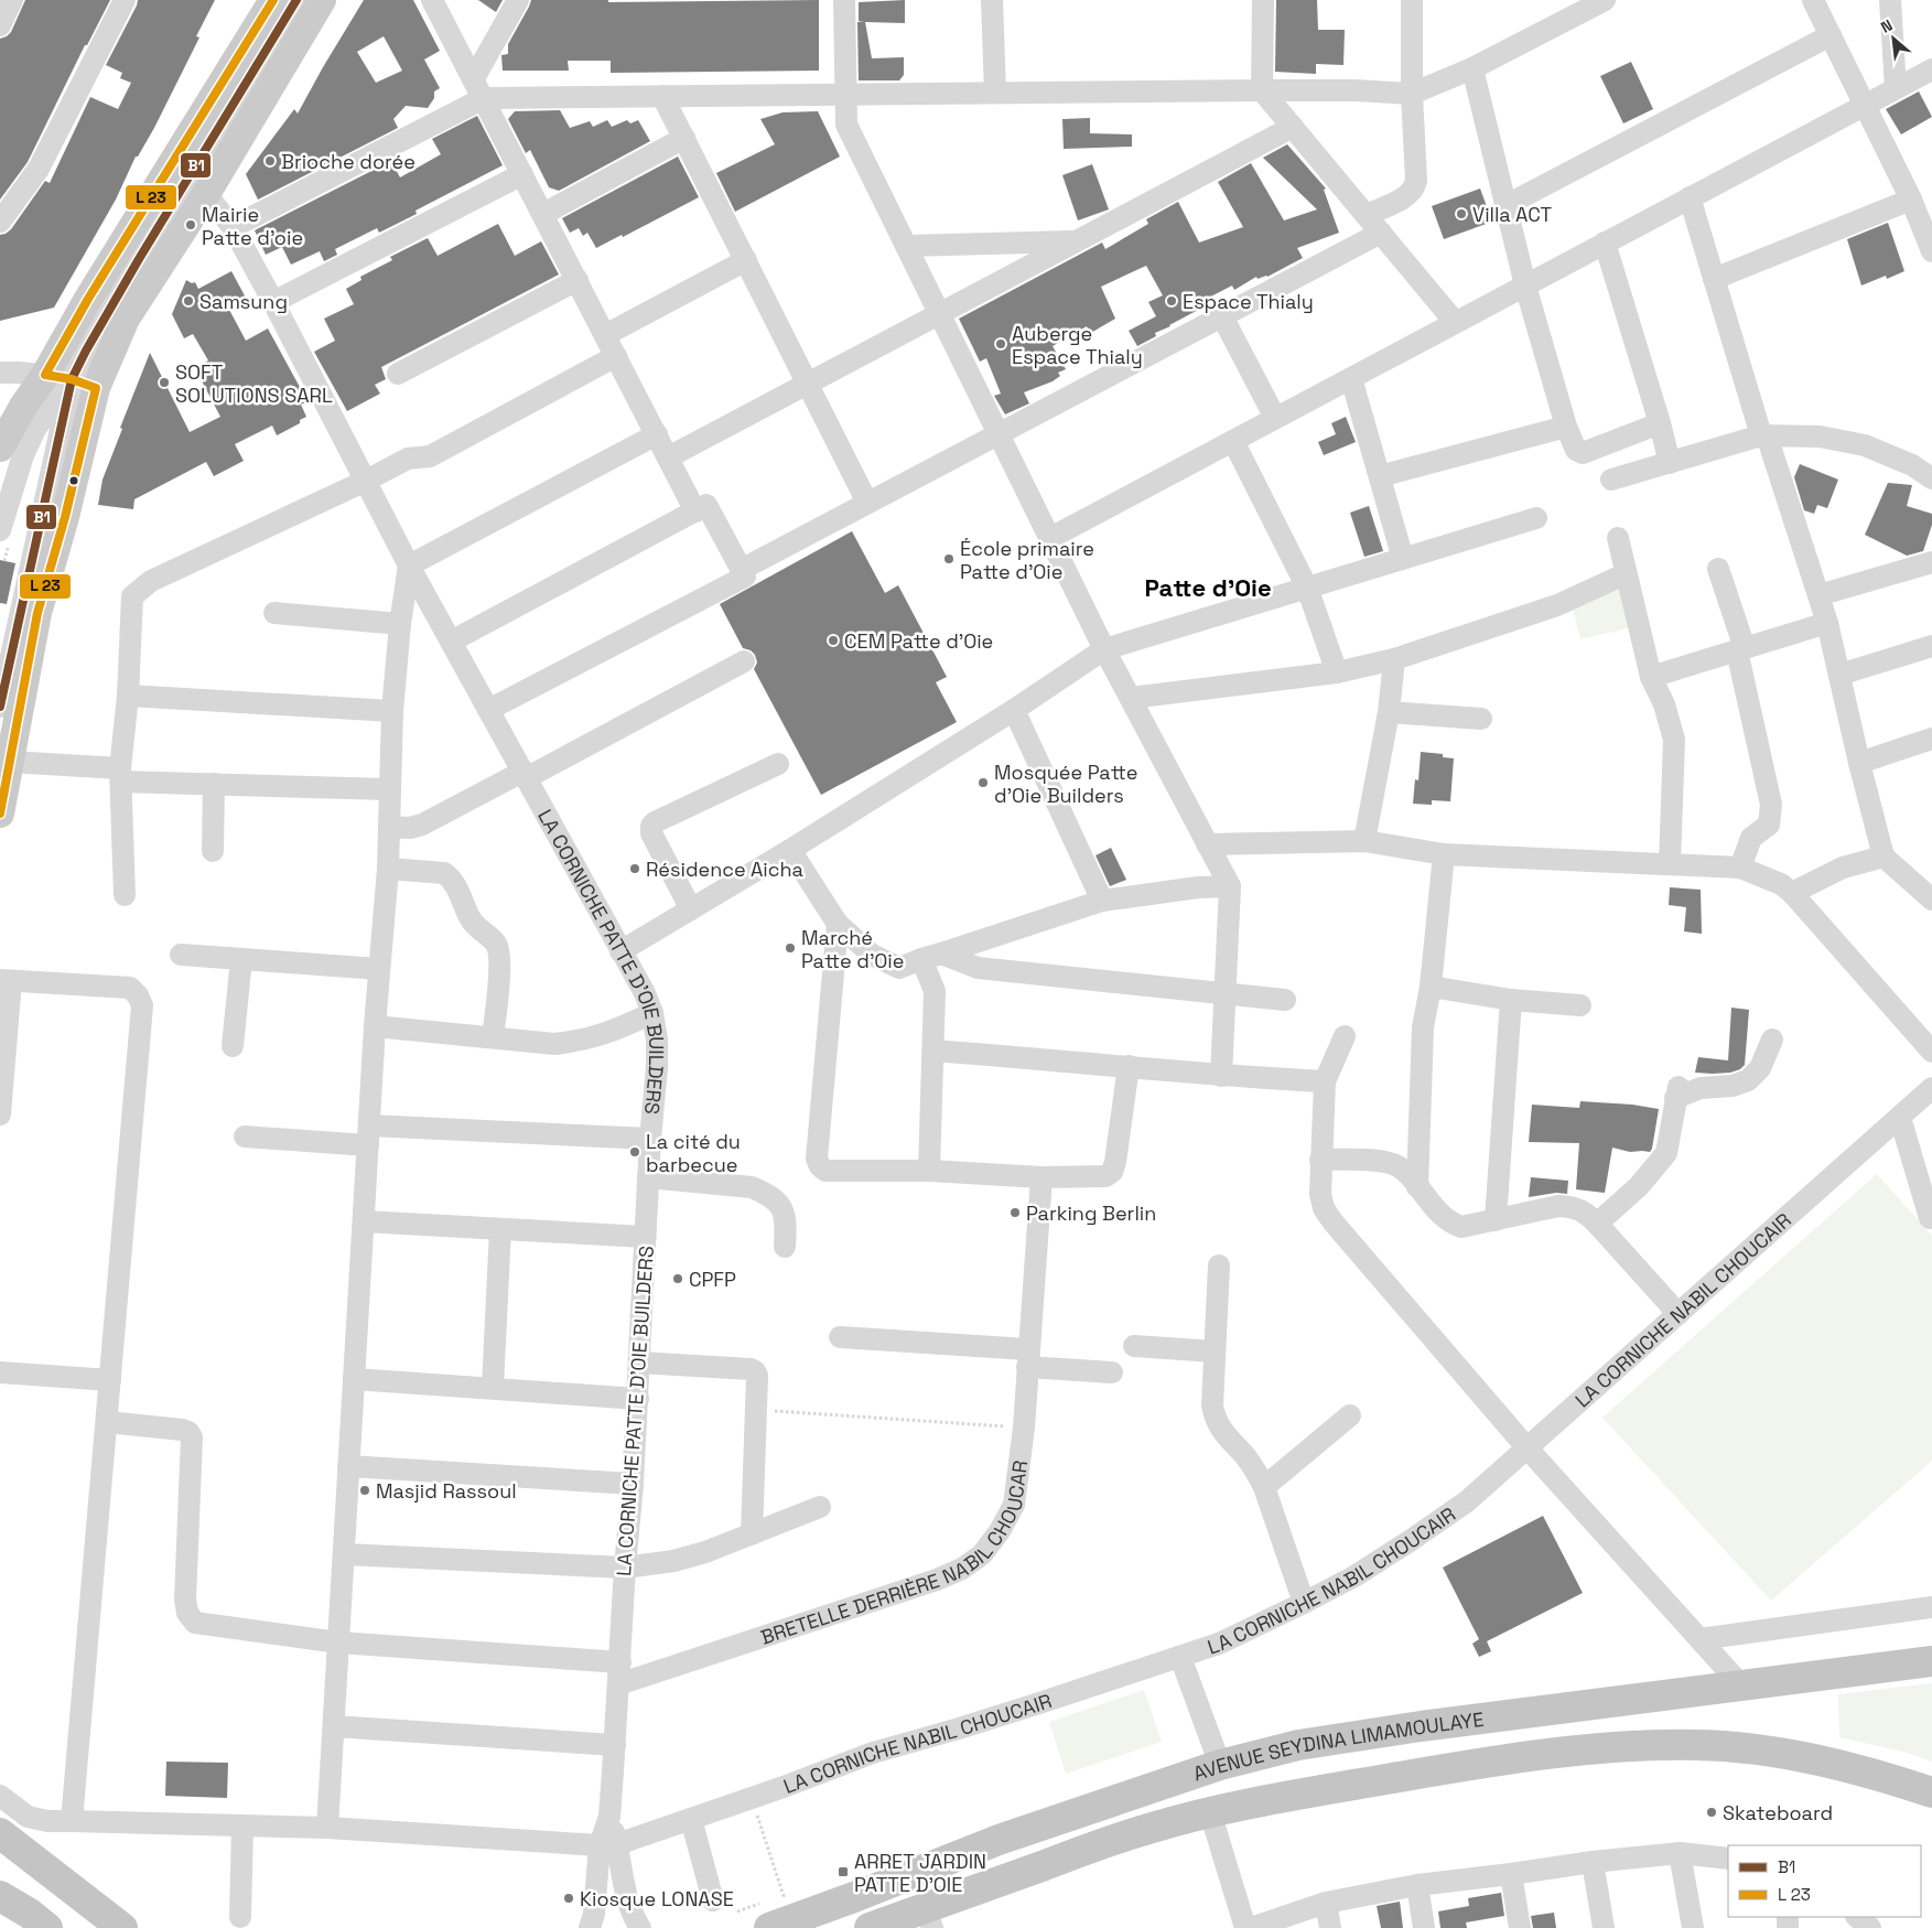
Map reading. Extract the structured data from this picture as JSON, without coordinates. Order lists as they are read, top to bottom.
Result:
{
  "streets": {
    "highway": ["AVENUE SEYDINA LIMAMOULAYE"],
    "street": ["LA CORNICHE PATTE D'OIE BUILDERS", "LA CORNICHE NABIL CHOUCAIR", "BRETELLE DERRIÈRE NABIL CHOUCAR"]
  },
  "crossings": [
    ["LA CORNICHE PATTE D'OIE BUILDERS", "LA CORNICHE NABIL CHOUCAIR"],
    ["LA CORNICHE PATTE D'OIE BUILDERS", "BRETELLE DERRIÈRE NABIL CHOUCAR"]
  ],
  "districts": ["Patte d'Oie"],
  "places": {
    "other": [
      "Brioche dorée",
      "Villa ACT",
      "Mairie Patte d'oie",
      "Samsung",
      "Espace Thialy",
      "Auberge Espace Thialy",
      "SOFT SOLUTIONS SARL",
      "École primaire Patte d'Oie",
      "CEM Patte d'Oie",
      "Mosquée Patte d'Oie Builders",
      "Résidence Aicha",
      "Marché Patte d'Oie",
      "La cité du barbecue",
      "Parking Berlin",
      "CPFP",
      "Masjid Rassoul",
      "Skateboard",
      "Kiosque LONASE"
    ],
    "transit": ["ARRET JARDIN PATTE D'OIE"]
  },
  "lines": ["transit line B1"],
  "legend": ["B1", "L 23"],
  "north": "top left"
}
